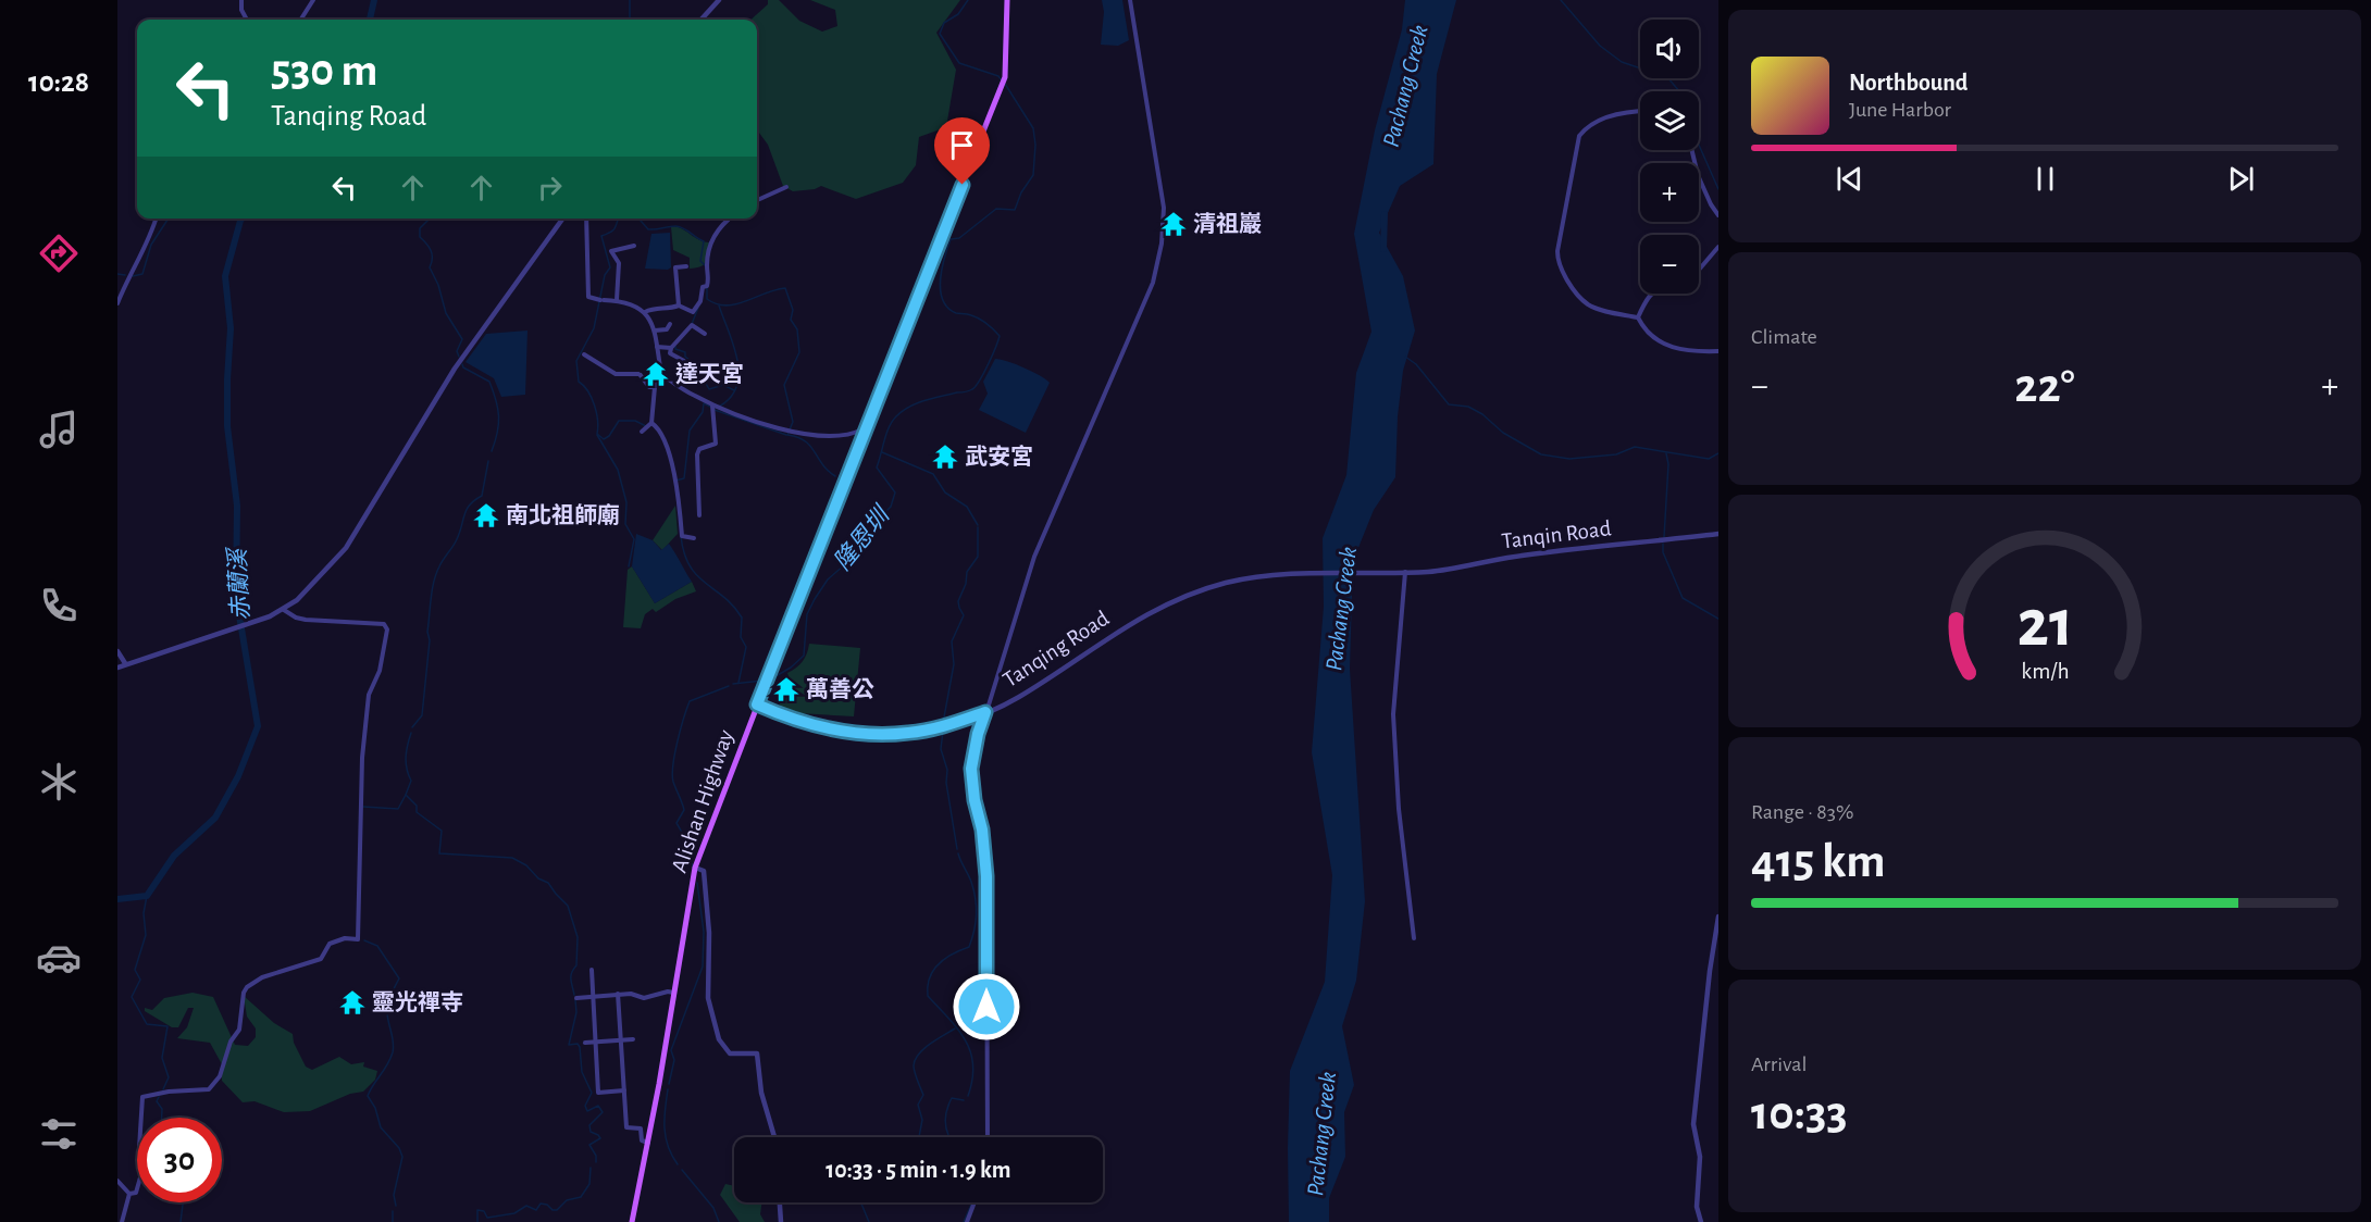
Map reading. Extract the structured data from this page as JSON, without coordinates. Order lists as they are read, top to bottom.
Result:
{
  "streets": {
    "main road": ["Alishan Highway"],
    "street": ["Tanqin Road", "Tanqing Road"]
  },
  "crossings": [
    ["Tanqin Road", "Tanqing Road"],
    ["Tanqing Road", "Alishan Highway"]
  ],
  "water": ["Pachang Creek", "隆恩圳", "赤蘭溪"],
  "places": {
    "temple": [
      "清祖巖",
      "達天宮",
      "武安宮",
      "南北祖師廟",
      "萬善公",
      "靈光禪寺"
    ]
  },
  "page": {
    "tabs": "10:28",
    "map_buttons": ["+", "−"],
    "turn": ["530 m", "Tanqing Road"],
    "song": ["Northbound", "June Harbor"],
    "tile": [
      "Climate",
      ["Range · 83%", "415 km"],
      ["Arrival", "10:33"]
    ],
    "heat": ["−", "22°", "+"],
    "limit": "30",
    "trip": "10:33 · 5 min · 1.9 km",
    "gauge": ["21", "km/h"]
  }
}
